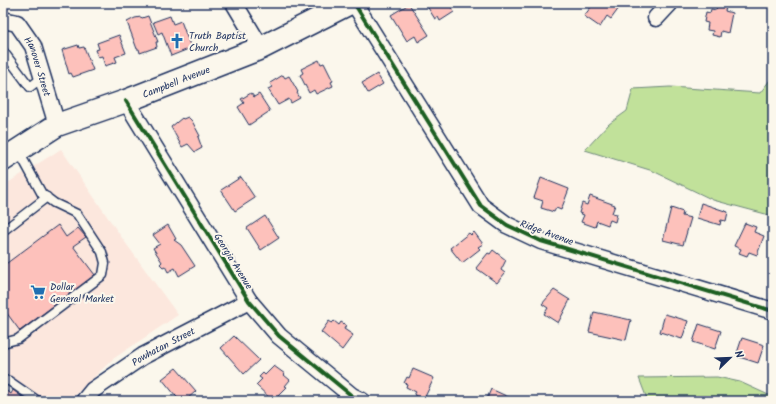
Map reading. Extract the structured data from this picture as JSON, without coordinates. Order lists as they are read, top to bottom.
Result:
{
  "streets": {
    "main road": ["Campbell Avenue"],
    "street": [
      "Hanover Street",
      "Ridge Avenue",
      "Georgia Avenue",
      "Powhatan Street"
    ]
  },
  "crossings": [
    ["Hanover Street", "Campbell Avenue"],
    ["Campbell Avenue", "Georgia Avenue"],
    ["Georgia Avenue", "Powhatan Street"]
  ],
  "places": {
    "church": ["Truth Baptist Church"],
    "supermarket": ["Dollar General Market"]
  },
  "north": "top right"
}
